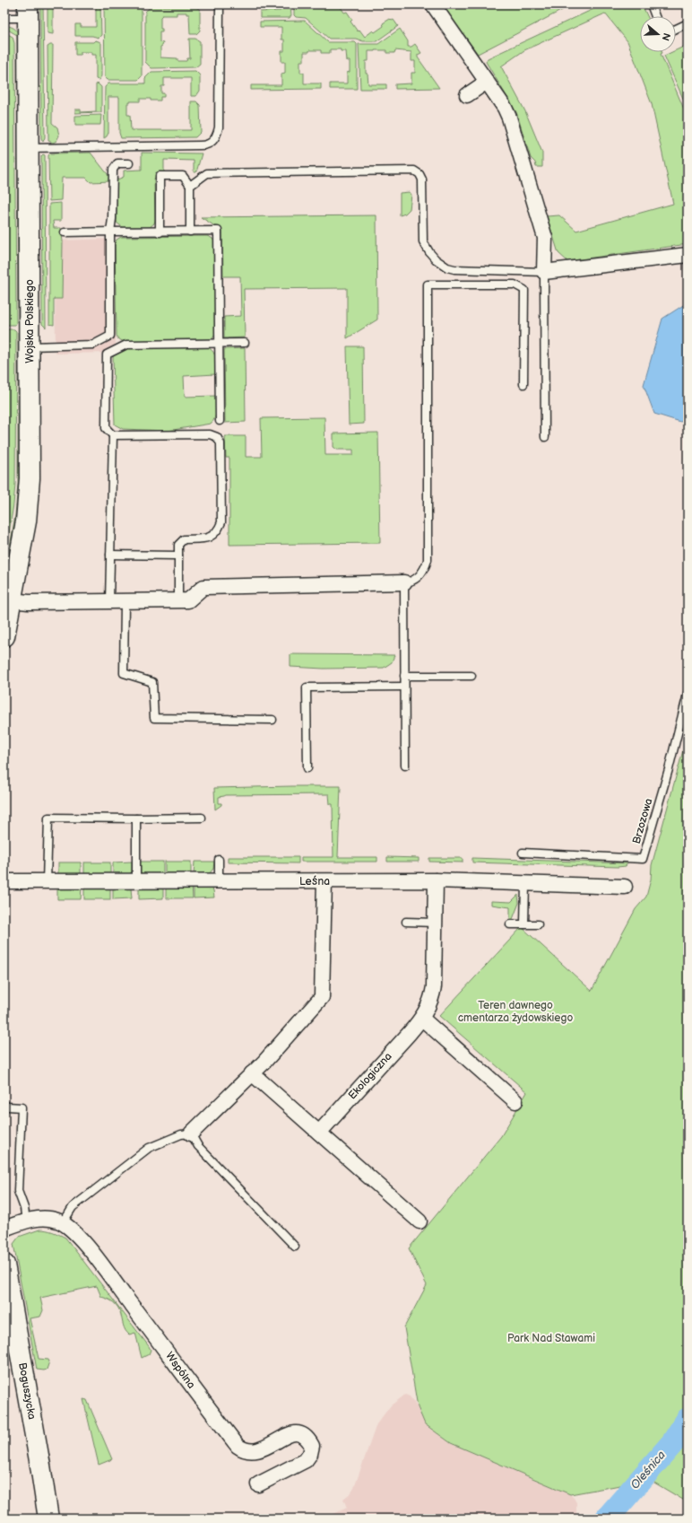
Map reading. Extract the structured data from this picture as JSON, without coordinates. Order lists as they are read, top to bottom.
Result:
{
  "streets": {
    "main road": ["Wojska Polskiego", "Boguszycka"],
    "street": ["Leśna", "Ekologiczna", "Wspólna"],
    "lane": ["Brzozowa"]
  },
  "crossings": [
    ["Leśna", "Ekologiczna"]
  ],
  "water": ["Oleśnica"],
  "parks": ["Teren dawnego cmentarza żydowskiego", "Park Nad Stawami"],
  "north": "right"
}
